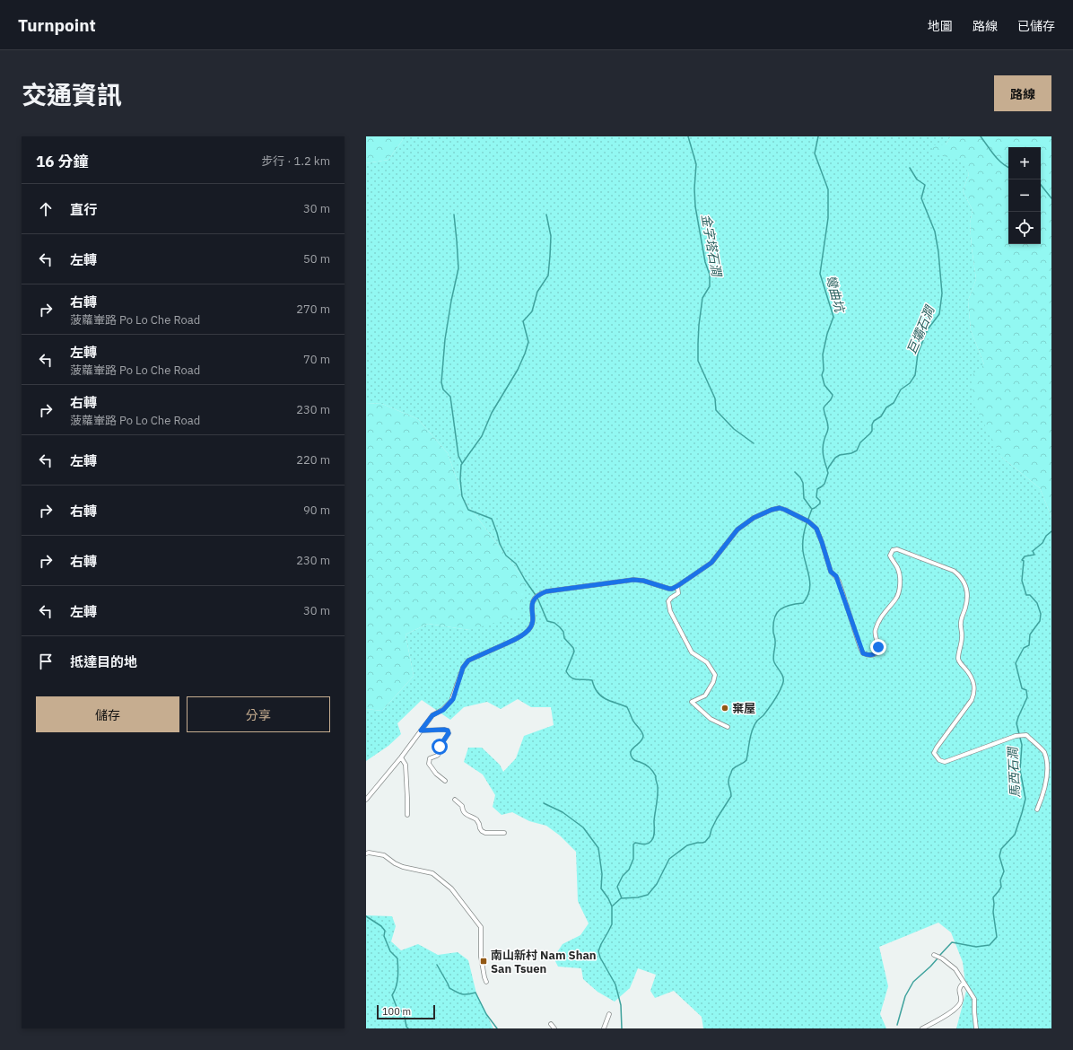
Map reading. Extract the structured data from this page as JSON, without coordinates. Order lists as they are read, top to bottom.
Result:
{
  "water": [
    "金字塔石澗",
    "彎曲坑",
    "巨壩石澗",
    "馬西石澗"
  ],
  "places": {
    "other": ["棄屋"],
    "transit": ["南山新村 Nam Shan San Tsuen"]
  },
  "scale_bar": "100 m",
  "page": {
    "header": "Turnpoint",
    "nav": ["地圖", "路線", "已儲存"],
    "title": "交通資訊",
    "buttons": [
      "路線",
      ["儲存", "分享"]
    ],
    "heading": ["16 分鐘", "步行 · 1.2 km"],
    "map_buttons": ["+", "−"],
    "list": [
      ["直行", "30 m"],
      ["左轉", "50 m"],
      ["右轉", "菠蘿輋路 Po Lo Che Road", "270 m"],
      ["左轉", "菠蘿輋路 Po Lo Che Road", "70 m"],
      ["右轉", "菠蘿輋路 Po Lo Che Road", "230 m"],
      ["左轉", "220 m"],
      ["右轉", "90 m"],
      ["右轉", "230 m"],
      ["左轉", "30 m"],
      "抵達目的地"
    ],
    "scale": "100 m"
  }
}
